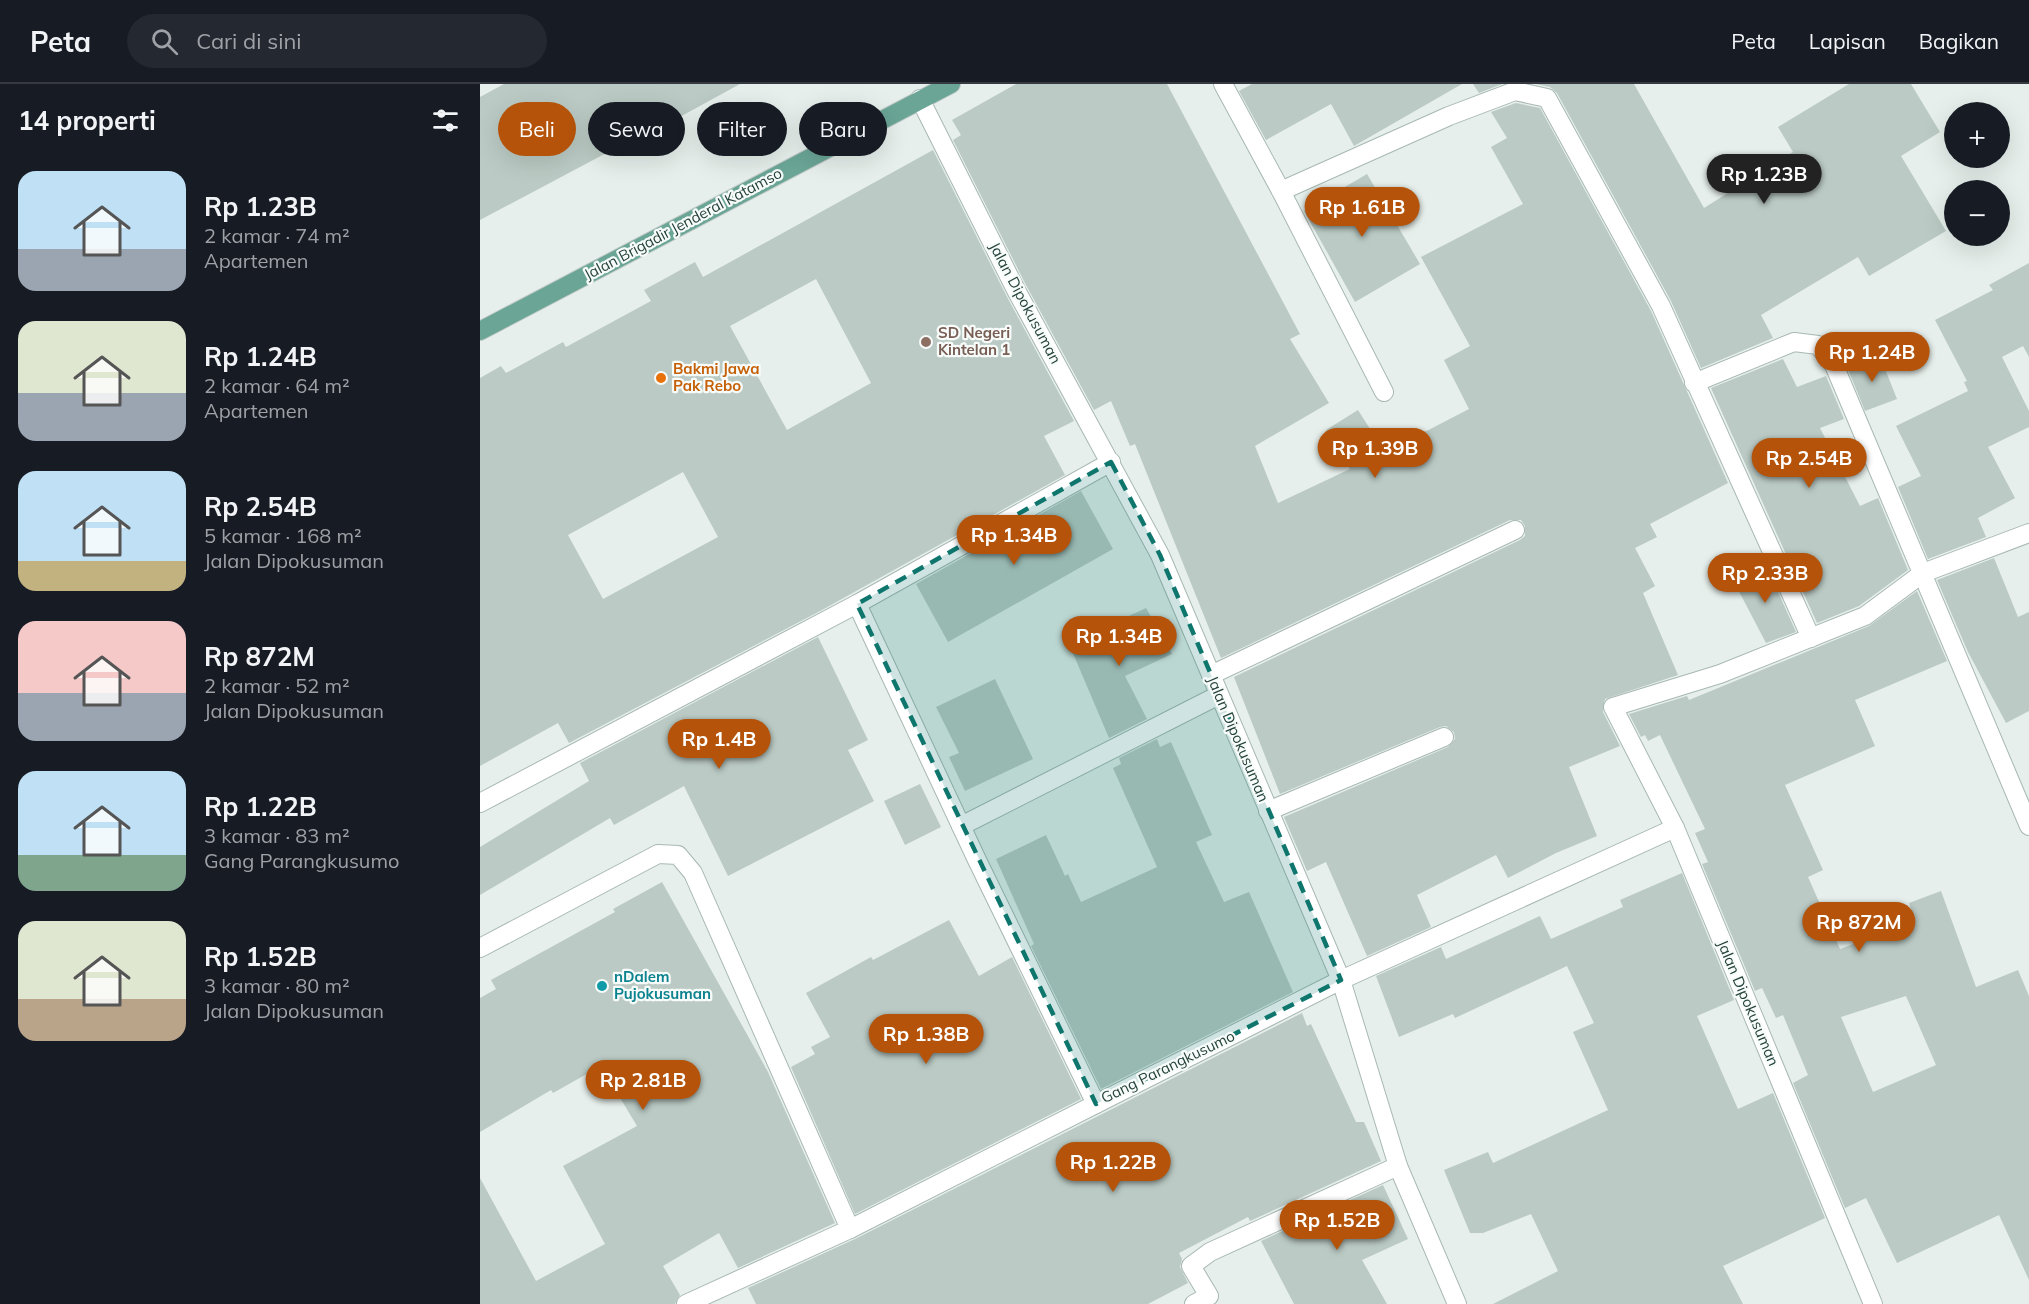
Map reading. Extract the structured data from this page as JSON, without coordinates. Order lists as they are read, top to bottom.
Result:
{
  "streets": {
    "main road": ["Jalan Brigadir Jenderal Katamso"],
    "street": ["Jalan Dipokusuman", "Gang Parangkusumo"]
  },
  "crossings": [
    ["Jalan Brigadir Jenderal Katamso", "Jalan Dipokusuman"],
    ["Jalan Dipokusuman", "Gang Parangkusumo"]
  ],
  "places": ["SD Negeri Kintelan 1", "Bakmi Jawa Pak Rebo", "nDalem Pujokusuman"],
  "page": {
    "header": "Peta",
    "search": "Cari di sini",
    "nav": ["Peta", "Lapisan", "Bagikan"],
    "heading": "14 properti",
    "map_buttons": ["+", "−"],
    "chip": [
      "Beli",
      "Sewa",
      "Filter",
      "Baru"
    ],
    "price": [
      "Rp 1.23B",
      "Rp 1.61B",
      "Rp 1.24B",
      "Rp 1.39B",
      "Rp 2.54B",
      "Rp 1.34B",
      "Rp 2.33B",
      "Rp 1.34B",
      "Rp 1.4B",
      "Rp 872M",
      "Rp 1.38B",
      "Rp 2.81B",
      "Rp 1.22B",
      "Rp 1.52B"
    ],
    "list": [
      {
        "name": "Rp 1.23B",
        "note": "2 kamar · 74 m² · Apartemen"
      },
      {
        "name": "Rp 1.24B",
        "note": "2 kamar · 64 m² · Apartemen"
      },
      {
        "name": "Rp 2.54B",
        "note": "5 kamar · 168 m² · Jalan Dipokusuman"
      },
      {
        "name": "Rp 872M",
        "note": "2 kamar · 52 m² · Jalan Dipokusuman"
      },
      {
        "name": "Rp 1.22B",
        "note": "3 kamar · 83 m² · Gang Parangkusumo"
      },
      {
        "name": "Rp 1.52B",
        "note": "3 kamar · 80 m² · Jalan Dipokusuman"
      }
    ]
  }
}
